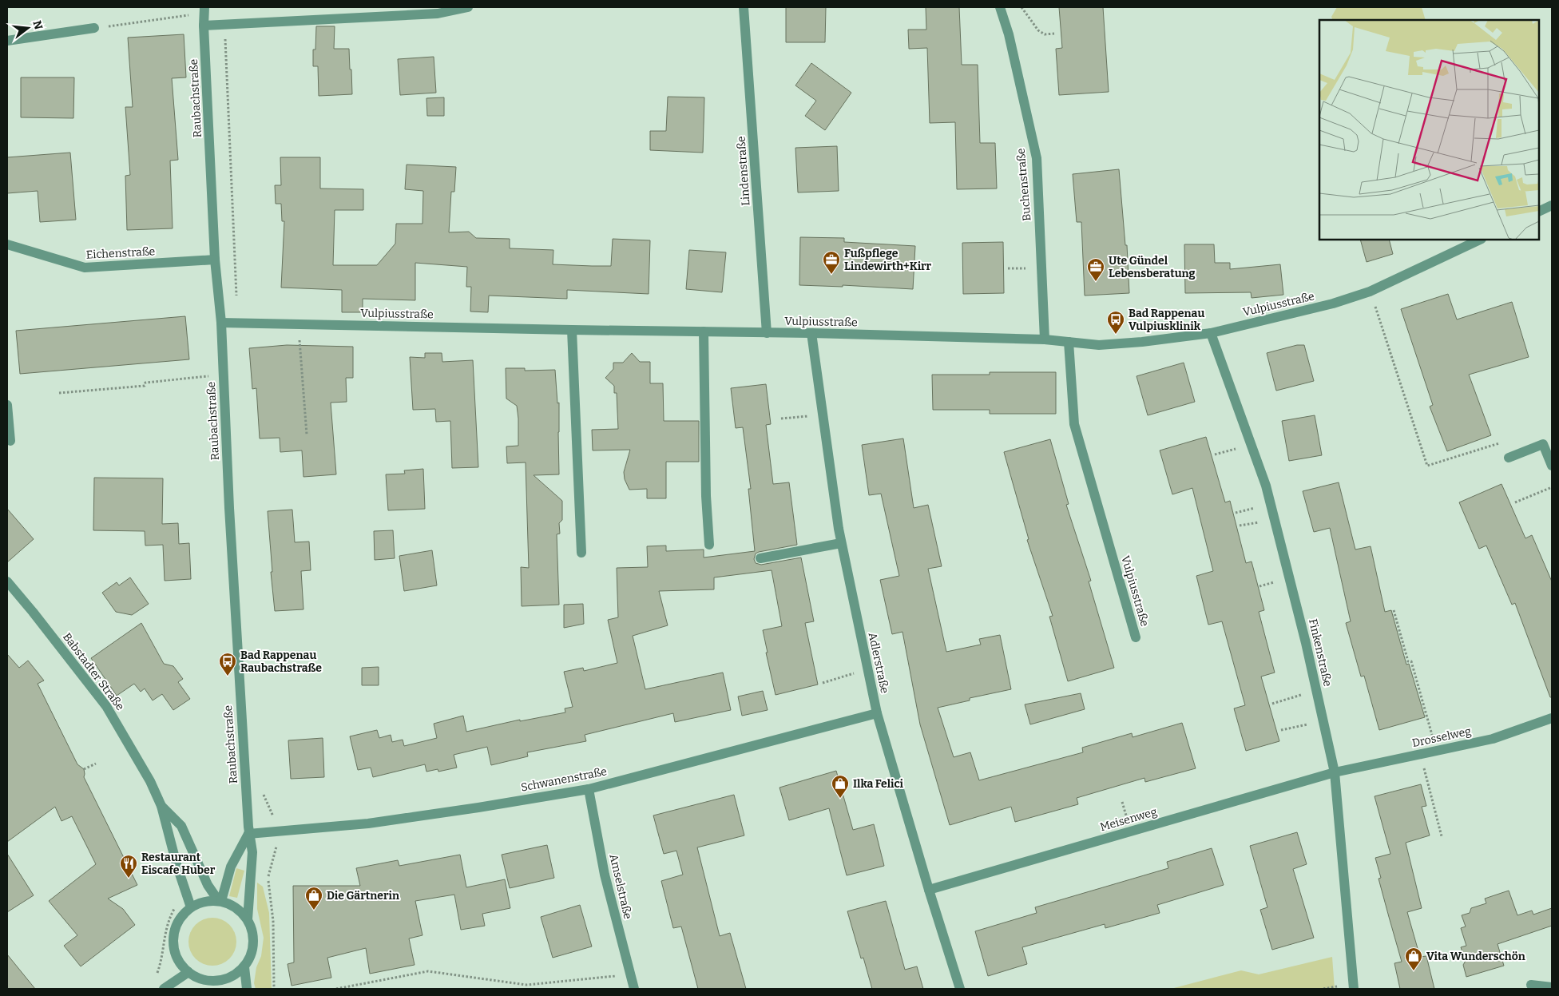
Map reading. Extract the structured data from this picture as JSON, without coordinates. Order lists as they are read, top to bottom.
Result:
{
  "streets": {
    "street": [
      "Raubachstraße",
      "Lindenstraße",
      "Buchenstraße",
      "Eichenstraße",
      "Vulpiusstraße",
      "Finkenstraße",
      "Adlerstraße",
      "Babstadter Straße",
      "Drosselweg",
      "Schwanenstraße",
      "Meisenweg",
      "Amselstraße"
    ]
  },
  "crossings": [
    ["Raubachstraße", "Eichenstraße"],
    ["Raubachstraße", "Vulpiusstraße"],
    ["Raubachstraße", "Babstadter Straße"],
    ["Raubachstraße", "Schwanenstraße"],
    ["Lindenstraße", "Vulpiusstraße"],
    ["Buchenstraße", "Vulpiusstraße"],
    ["Vulpiusstraße", "Finkenstraße"],
    ["Vulpiusstraße", "Adlerstraße"],
    ["Finkenstraße", "Drosselweg"],
    ["Finkenstraße", "Meisenweg"],
    ["Adlerstraße", "Schwanenstraße"],
    ["Adlerstraße", "Meisenweg"],
    ["Drosselweg", "Meisenweg"],
    ["Schwanenstraße", "Amselstraße"]
  ],
  "places": {
    "office": ["Fußpflege Lindewirth+Kirr", "Ute Gündel Lebensberatung"],
    "bus stop": ["Bad Rappenau Vulpiusklinik", "Bad Rappenau Raubachstraße"],
    "shop": ["Ilka Felici", "Die Gärtnerin", "Vita Wunderschön"],
    "restaurant": ["Restaurant Eiscafe Huber"]
  },
  "north": "right"
}
